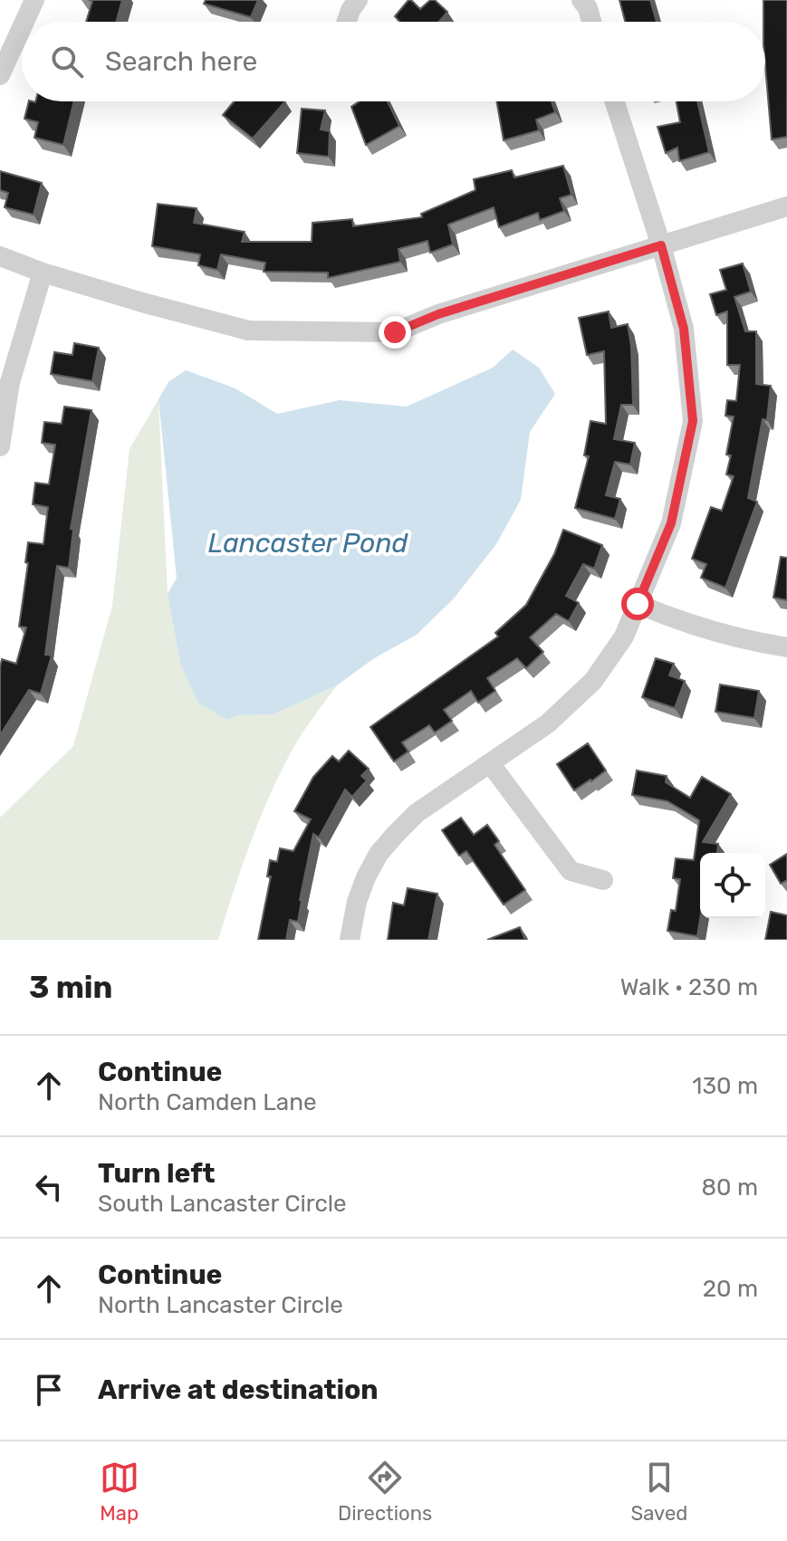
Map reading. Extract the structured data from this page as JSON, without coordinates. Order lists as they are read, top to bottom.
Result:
{
  "water": ["Lancaster Pond"],
  "page": {
    "search": "Search here",
    "heading": ["3 min", "Walk · 230 m"],
    "list": [
      ["Continue", "North Camden Lane", "130 m"],
      ["Turn left", "South Lancaster Circle", "80 m"],
      ["Continue", "North Lancaster Circle", "20 m"],
      "Arrive at destination"
    ],
    "nav": ["Map", "Directions", "Saved"]
  }
}
